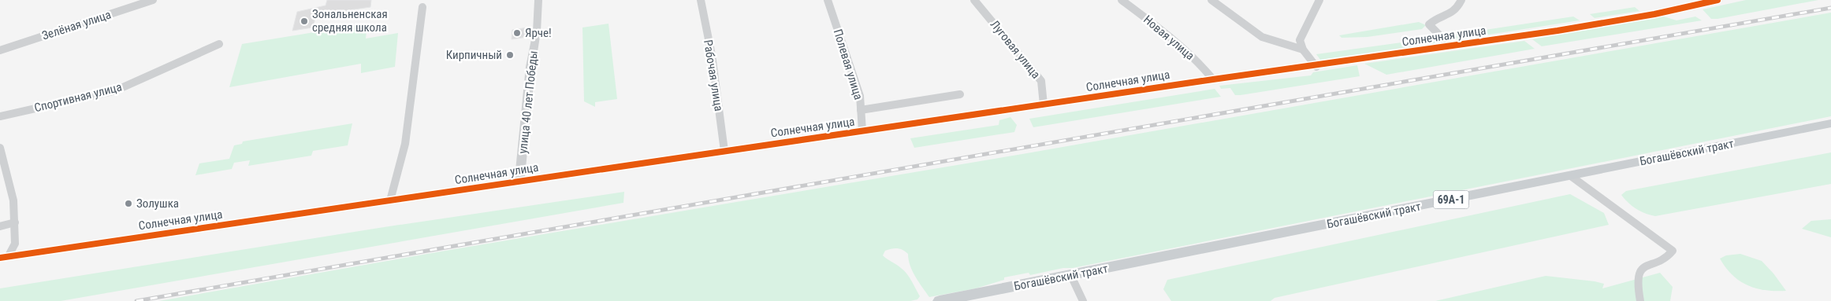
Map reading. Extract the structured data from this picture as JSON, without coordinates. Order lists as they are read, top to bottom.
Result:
{
  "streets": {
    "main road": ["Богашёвский тракт", "69А-1"],
    "street": [
      "Зелёная улица",
      "Солнечная улица",
      "Новая улица",
      "Луговая улица",
      "Полевая улица",
      "Рабочая улица",
      "Спортивная улица",
      "улица 40 лет Победы"
    ]
  },
  "crossings": [
    ["Солнечная улица", "Новая улица"],
    ["Солнечная улица", "Луговая улица"],
    ["Солнечная улица", "Полевая улица"],
    ["Солнечная улица", "Рабочая улица"],
    ["Солнечная улица", "улица 40 лет Победы"]
  ],
  "places": [
    "Зональненская средняя школа",
    "Ярче!",
    "Кирпичный",
    "Золушка"
  ]
}
